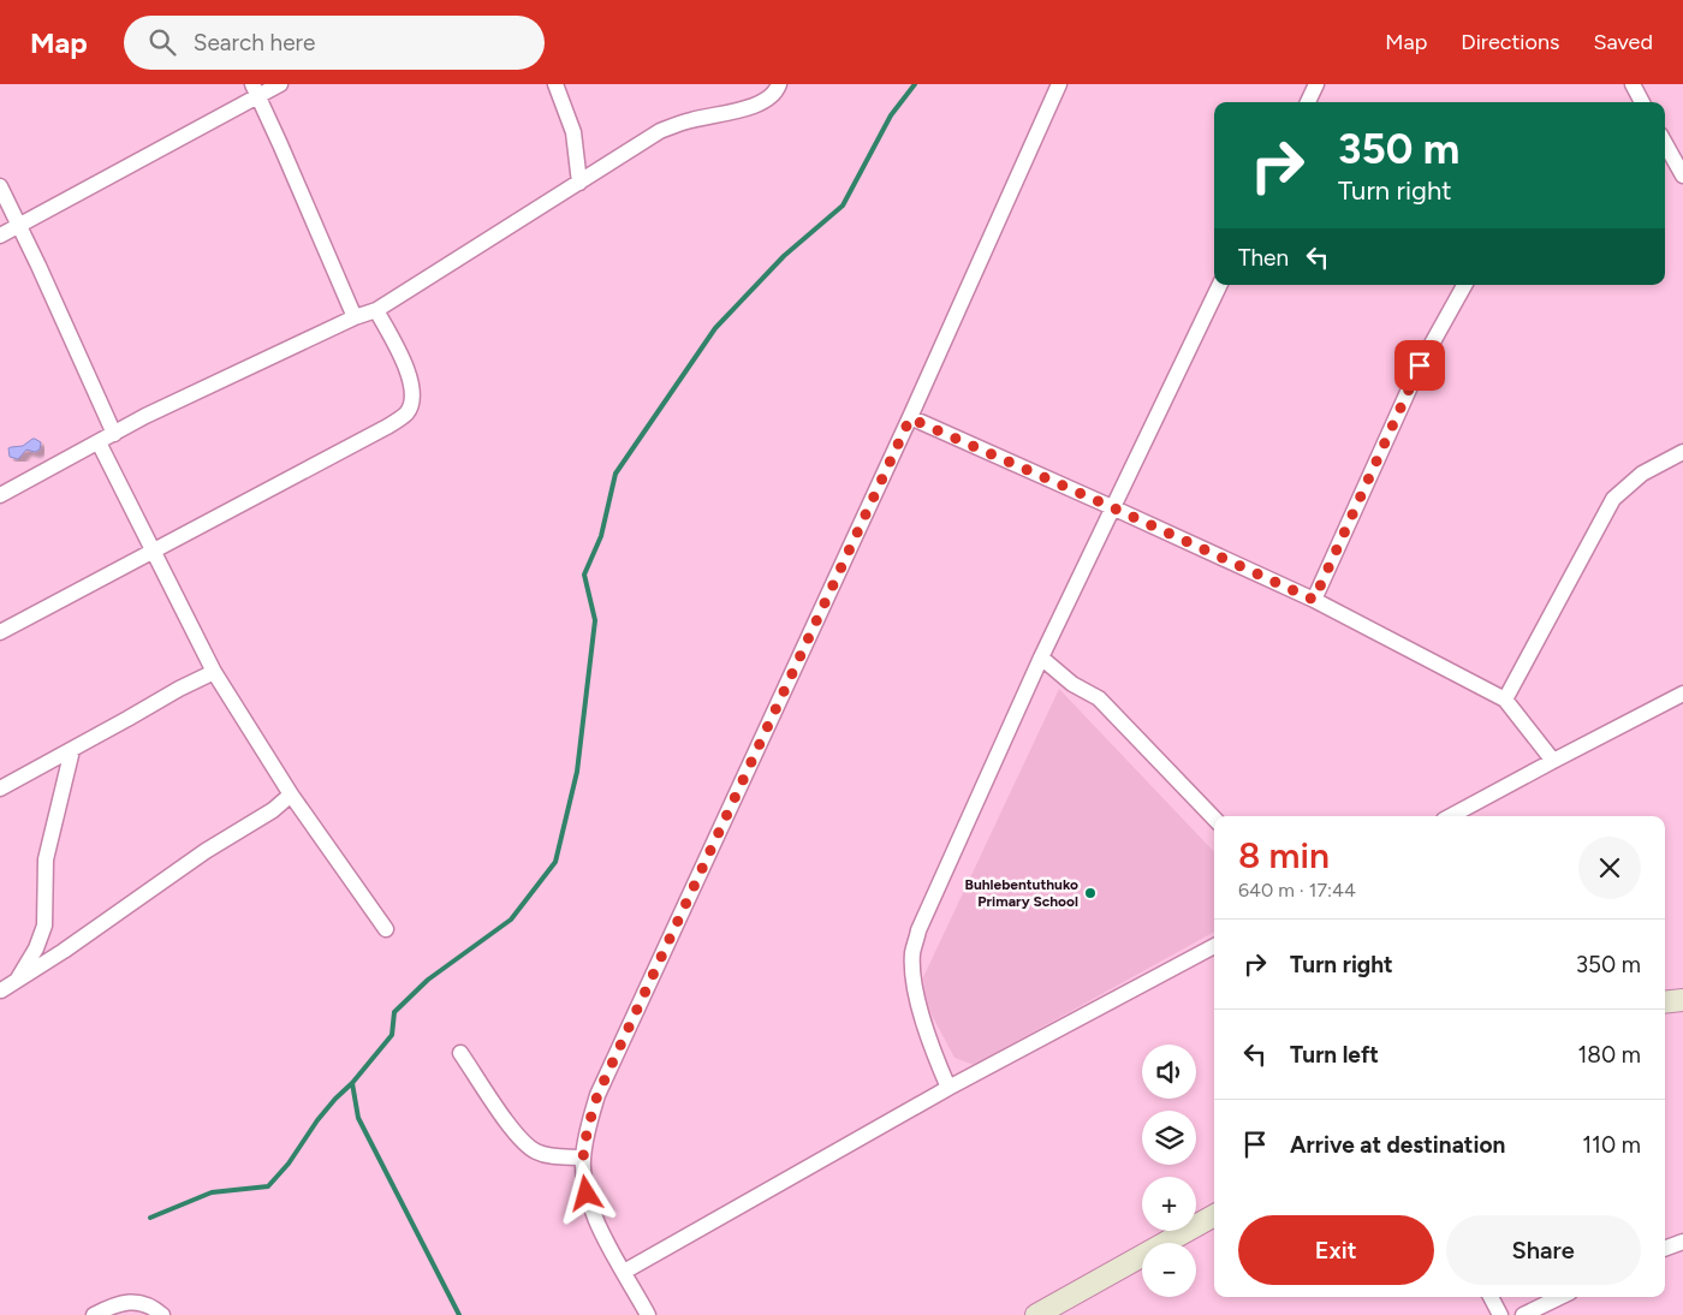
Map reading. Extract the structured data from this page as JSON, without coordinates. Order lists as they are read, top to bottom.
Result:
{
  "places": ["Buhlebentuthuko Primary School"],
  "page": {
    "header": "Map",
    "search": "Search here",
    "nav": ["Map", "Directions", "Saved"],
    "turn": ["350 m", "Turn right"],
    "then": "Then",
    "heading": ["8 min", "640 m · 17:44"],
    "list": [
      {
        "name": "Turn right",
        "value": "350 m"
      },
      {
        "name": "Turn left",
        "value": "180 m"
      },
      {
        "name": "Arrive at destination",
        "value": "110 m"
      }
    ],
    "map_buttons": ["+", "−"],
    "buttons": ["Exit", "Share"]
  }
}
